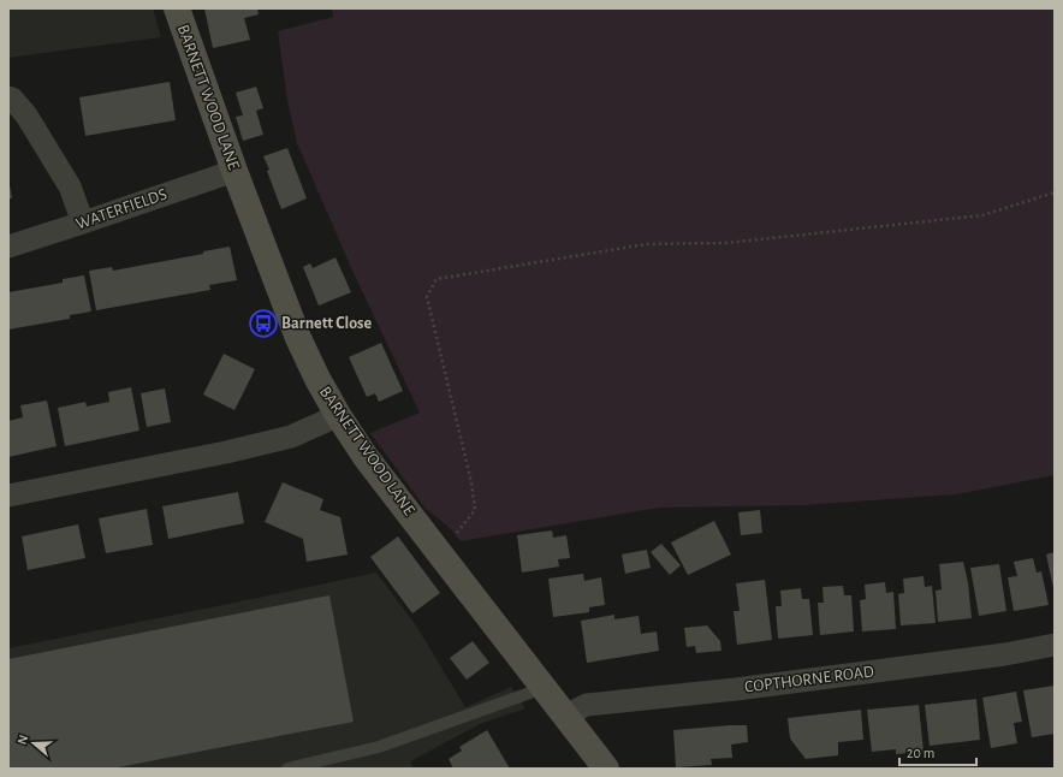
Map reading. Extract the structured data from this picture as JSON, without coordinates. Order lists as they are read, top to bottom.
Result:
{
  "streets": {
    "street": ["BARNETT WOOD LANE", "WATERFIELDS", "COPTHORNE ROAD"]
  },
  "crossings": [
    ["BARNETT WOOD LANE", "WATERFIELDS"],
    ["BARNETT WOOD LANE", "COPTHORNE ROAD"]
  ],
  "places": {
    "bus stop": ["Barnett Close"]
  },
  "scale_bar": "20 m",
  "north": "left"
}
